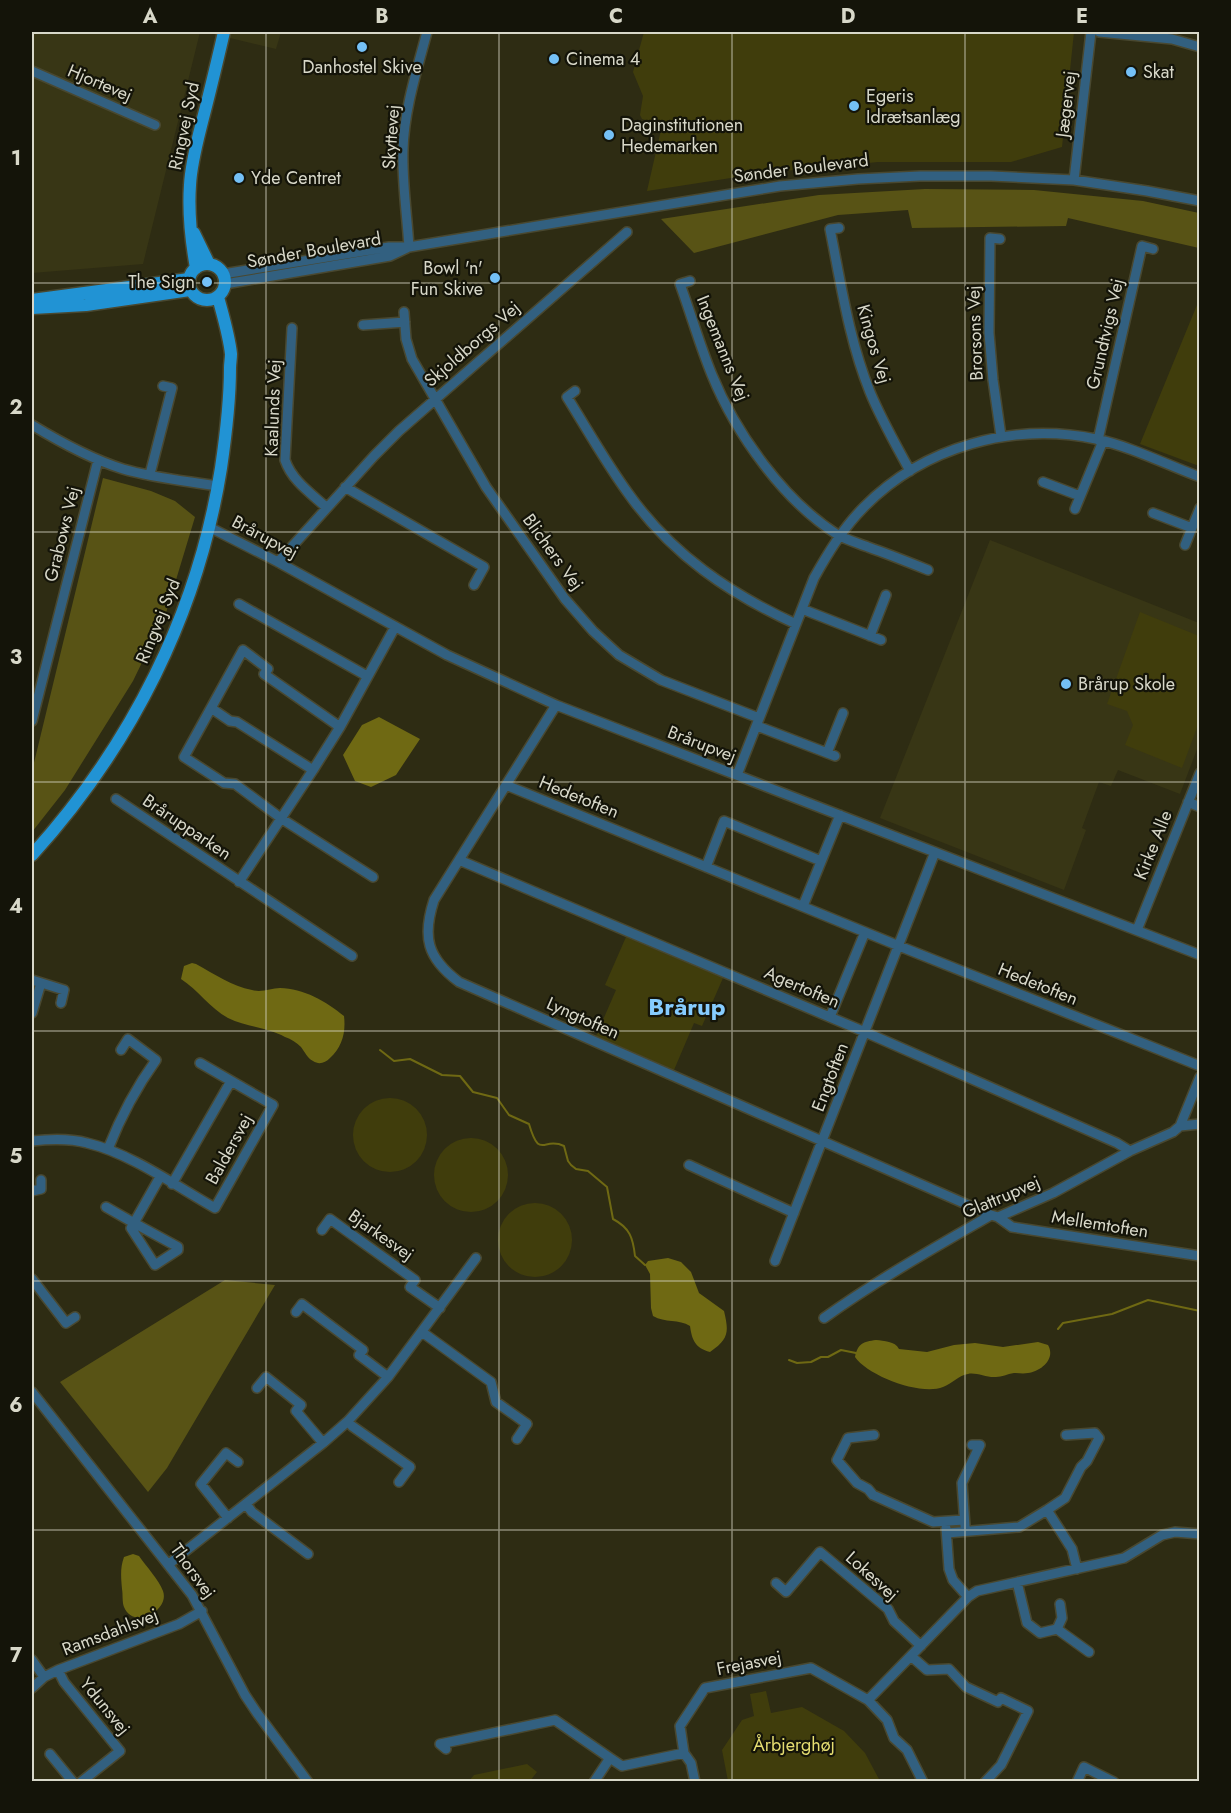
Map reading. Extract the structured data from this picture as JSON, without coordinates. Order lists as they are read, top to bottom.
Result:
{
  "streets": {
    "main road": ["Ringvej Syd"],
    "street": [
      "Hjortevej",
      "Jægervej",
      "Skyttevej",
      "Sønder Boulevard",
      "Brorsons Vej",
      "Grundtvigs Vej",
      "Skjoldborgs Vej",
      "Kingos Vej",
      "Ingemanns Vej",
      "Kaalunds Vej",
      "Grabows Vej",
      "Brårupvej",
      "Blichers Vej",
      "Hedetoften",
      "Brårupparken",
      "Kirke Alle",
      "Agertoften",
      "Lyngtoften",
      "Engtoften",
      "Baldersvej",
      "Glattrupvej",
      "Mellemtoften",
      "Bjarkesvej",
      "Thorsvej",
      "Lokesvej",
      "Ramsdahlsvej",
      "Frejasvej",
      "Ydunsvej"
    ]
  },
  "crossings": [
    ["Jægervej", "Sønder Boulevard"],
    ["Ringvej Syd", "Sønder Boulevard"],
    ["Ringvej Syd", "Brårupvej"],
    ["Skyttevej", "Sønder Boulevard"],
    ["Skjoldborgs Vej", "Kaalunds Vej"],
    ["Skjoldborgs Vej", "Brårupvej"],
    ["Skjoldborgs Vej", "Blichers Vej"],
    ["Brårupvej", "Brårupparken"],
    ["Brårupvej", "Kirke Alle"],
    ["Brårupvej", "Lyngtoften"],
    ["Brårupvej", "Engtoften"],
    ["Hedetoften", "Lyngtoften"],
    ["Hedetoften", "Engtoften"],
    ["Agertoften", "Lyngtoften"],
    ["Agertoften", "Engtoften"],
    ["Agertoften", "Glattrupvej"],
    ["Lyngtoften", "Engtoften"],
    ["Lyngtoften", "Glattrupvej"],
    ["Lyngtoften", "Mellemtoften"],
    ["Glattrupvej", "Mellemtoften"],
    ["Thorsvej", "Ramsdahlsvej"],
    ["Ramsdahlsvej", "Ydunsvej"]
  ],
  "districts": ["Brårup"],
  "parks": ["Årbjerghøj"],
  "places": [
    "Danhostel Skive",
    "Cinema 4",
    "Skat",
    "Egeris Idrætsanlæg",
    "Daginstitutionen Hedemarken",
    "Yde Centret",
    "Bowl 'n' Fun Skive",
    "The Sign",
    "Brårup Skole"
  ],
  "grid": {
    "columns": [
      "A",
      "B",
      "C",
      "D",
      "E"
    ],
    "rows": [
      "1",
      "2",
      "3",
      "4",
      "5",
      "6",
      "7"
    ]
  }
}
